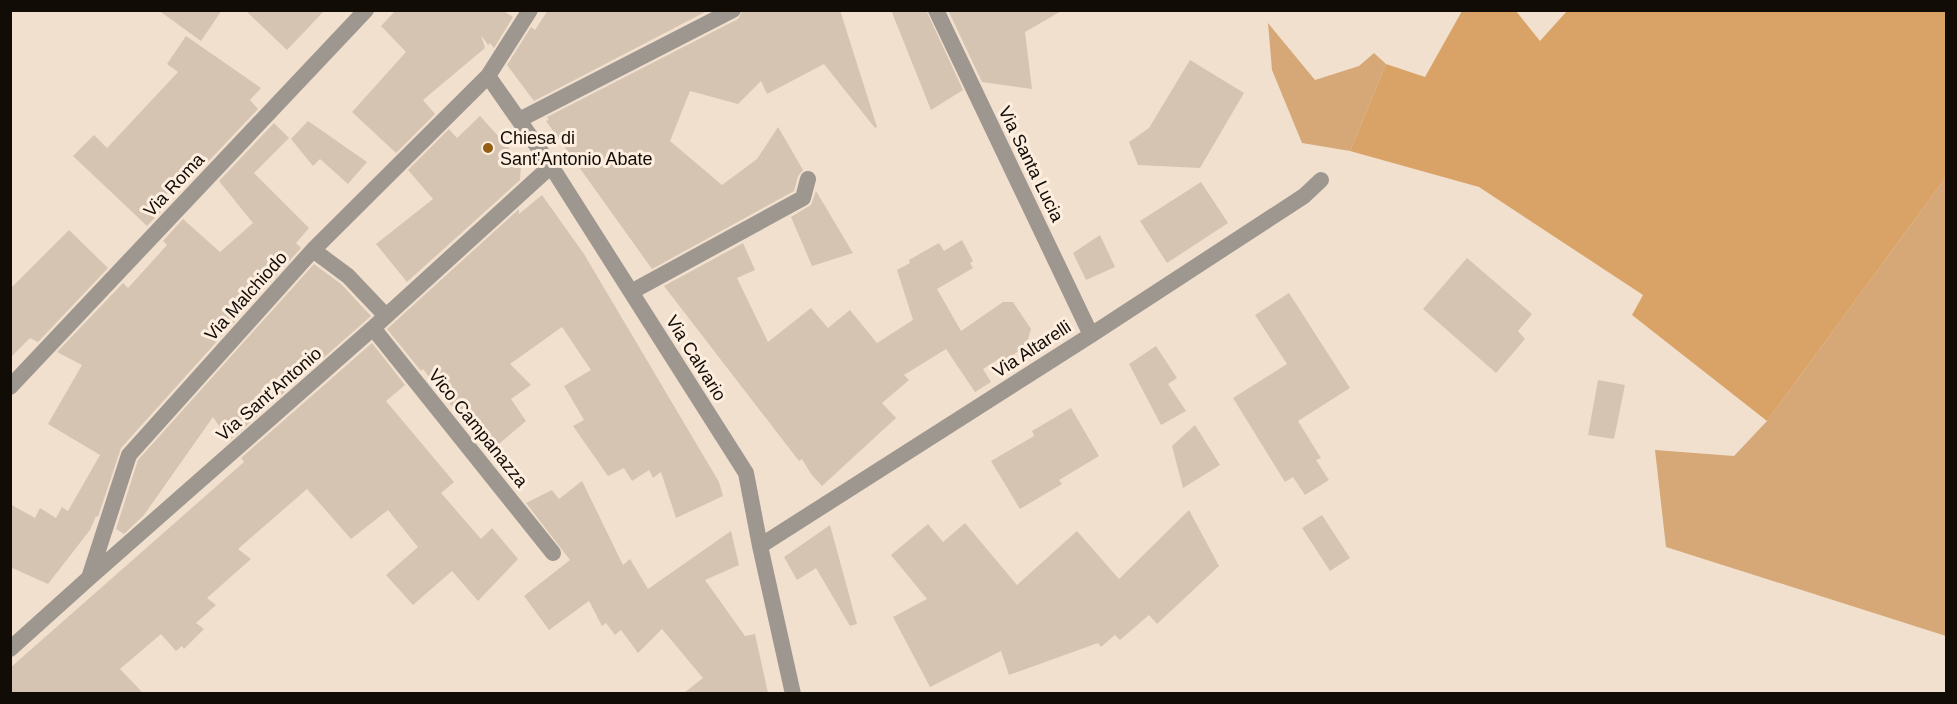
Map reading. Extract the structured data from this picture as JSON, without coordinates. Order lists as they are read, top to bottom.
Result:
{
  "streets": {
    "street": [
      "Via Santa Lucia",
      "Via Roma",
      "Via Malchiodo",
      "Via Altarelli",
      "Via Calvario",
      "Via Sant'Antonio",
      "Vico Campanazza"
    ]
  },
  "crossings": [
    ["Via Santa Lucia", "Via Altarelli"],
    ["Via Malchiodo", "Via Calvario"],
    ["Via Malchiodo", "Via Sant'Antonio"],
    ["Via Altarelli", "Via Calvario"],
    ["Via Calvario", "Via Sant'Antonio"],
    ["Via Sant'Antonio", "Vico Campanazza"]
  ],
  "places": ["Chiesa di Sant'Antonio Abate"]
}
